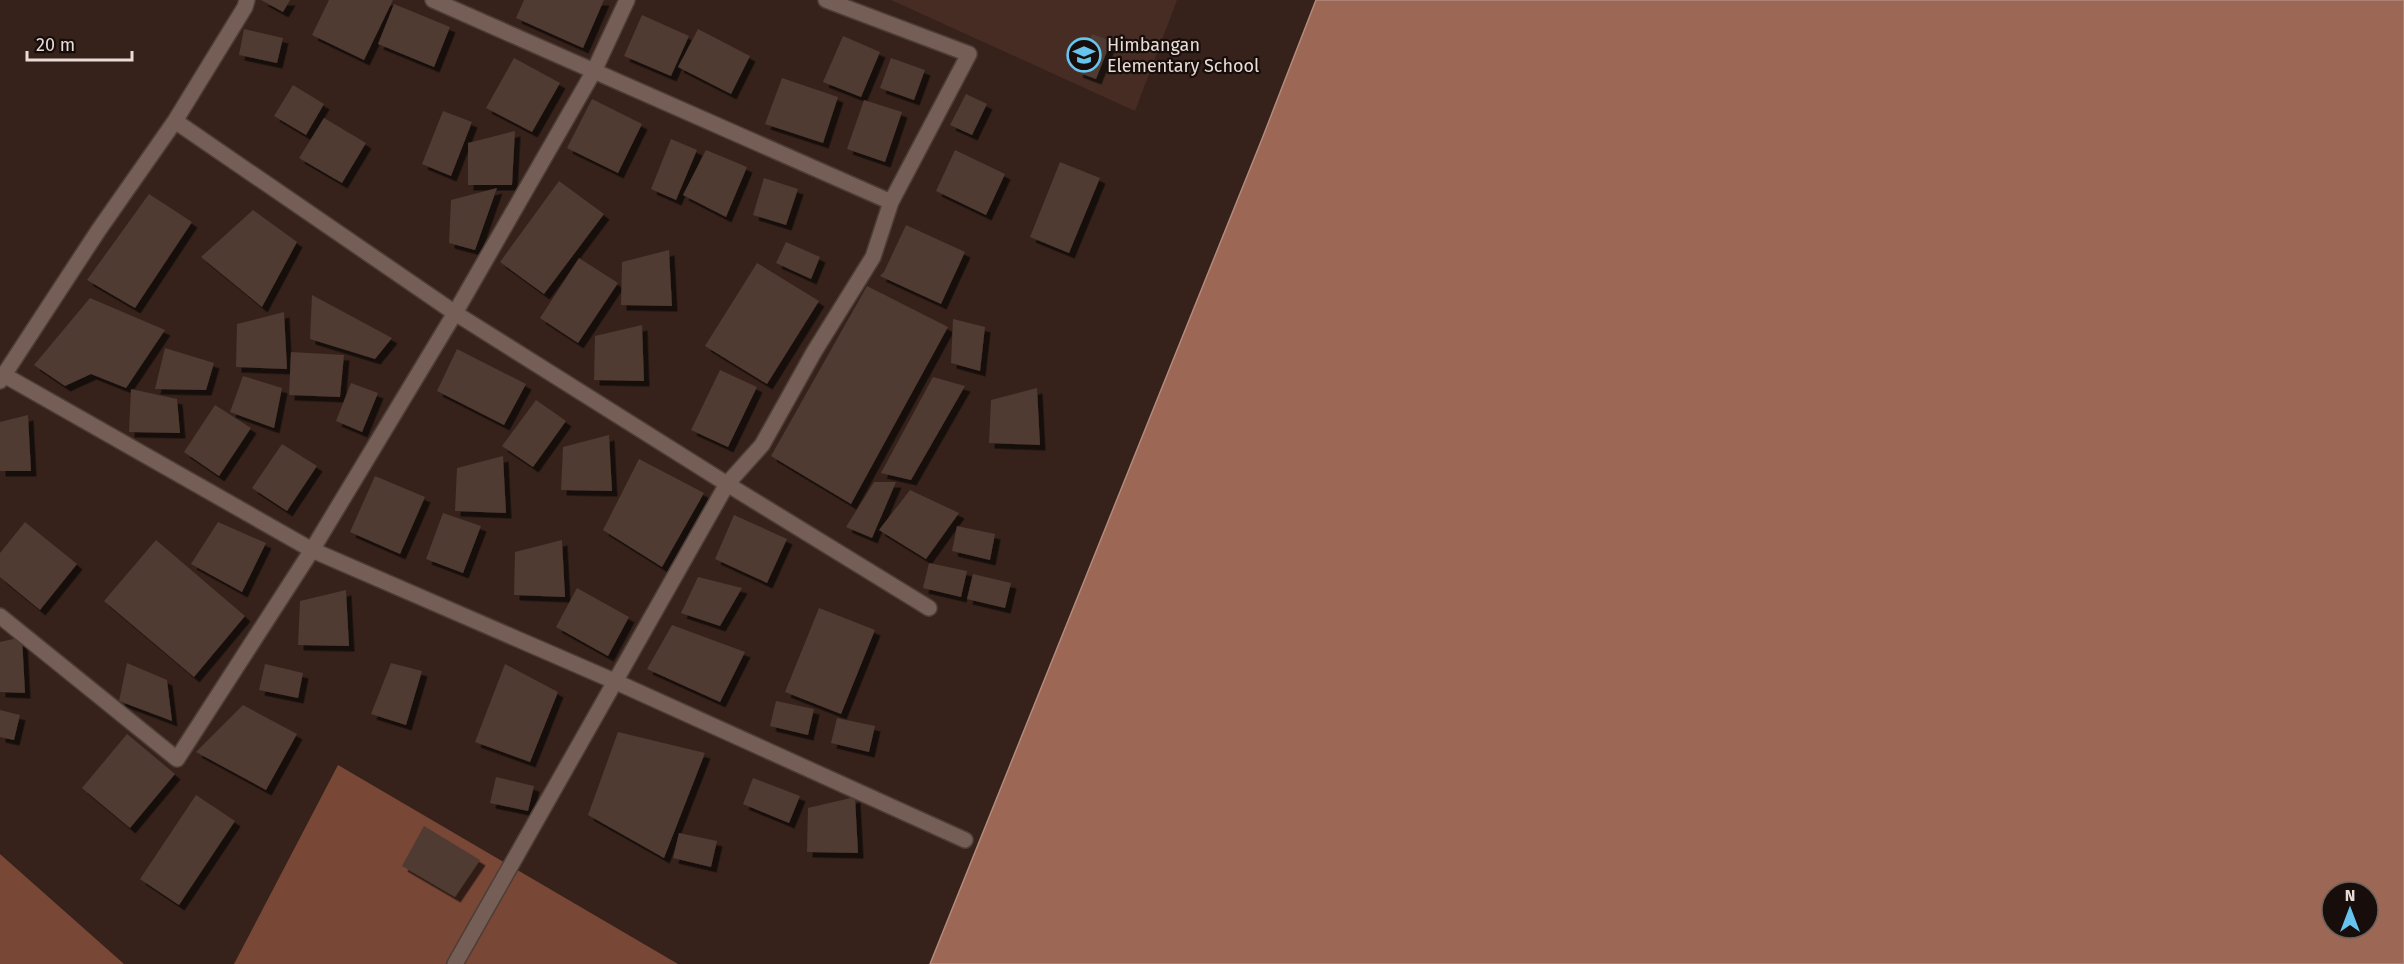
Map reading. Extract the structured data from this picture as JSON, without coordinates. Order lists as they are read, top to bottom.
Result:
{
  "places": {
    "school or university": ["Himbangan Elementary School"]
  },
  "scale_bar": "20 m",
  "north": "top"
}
